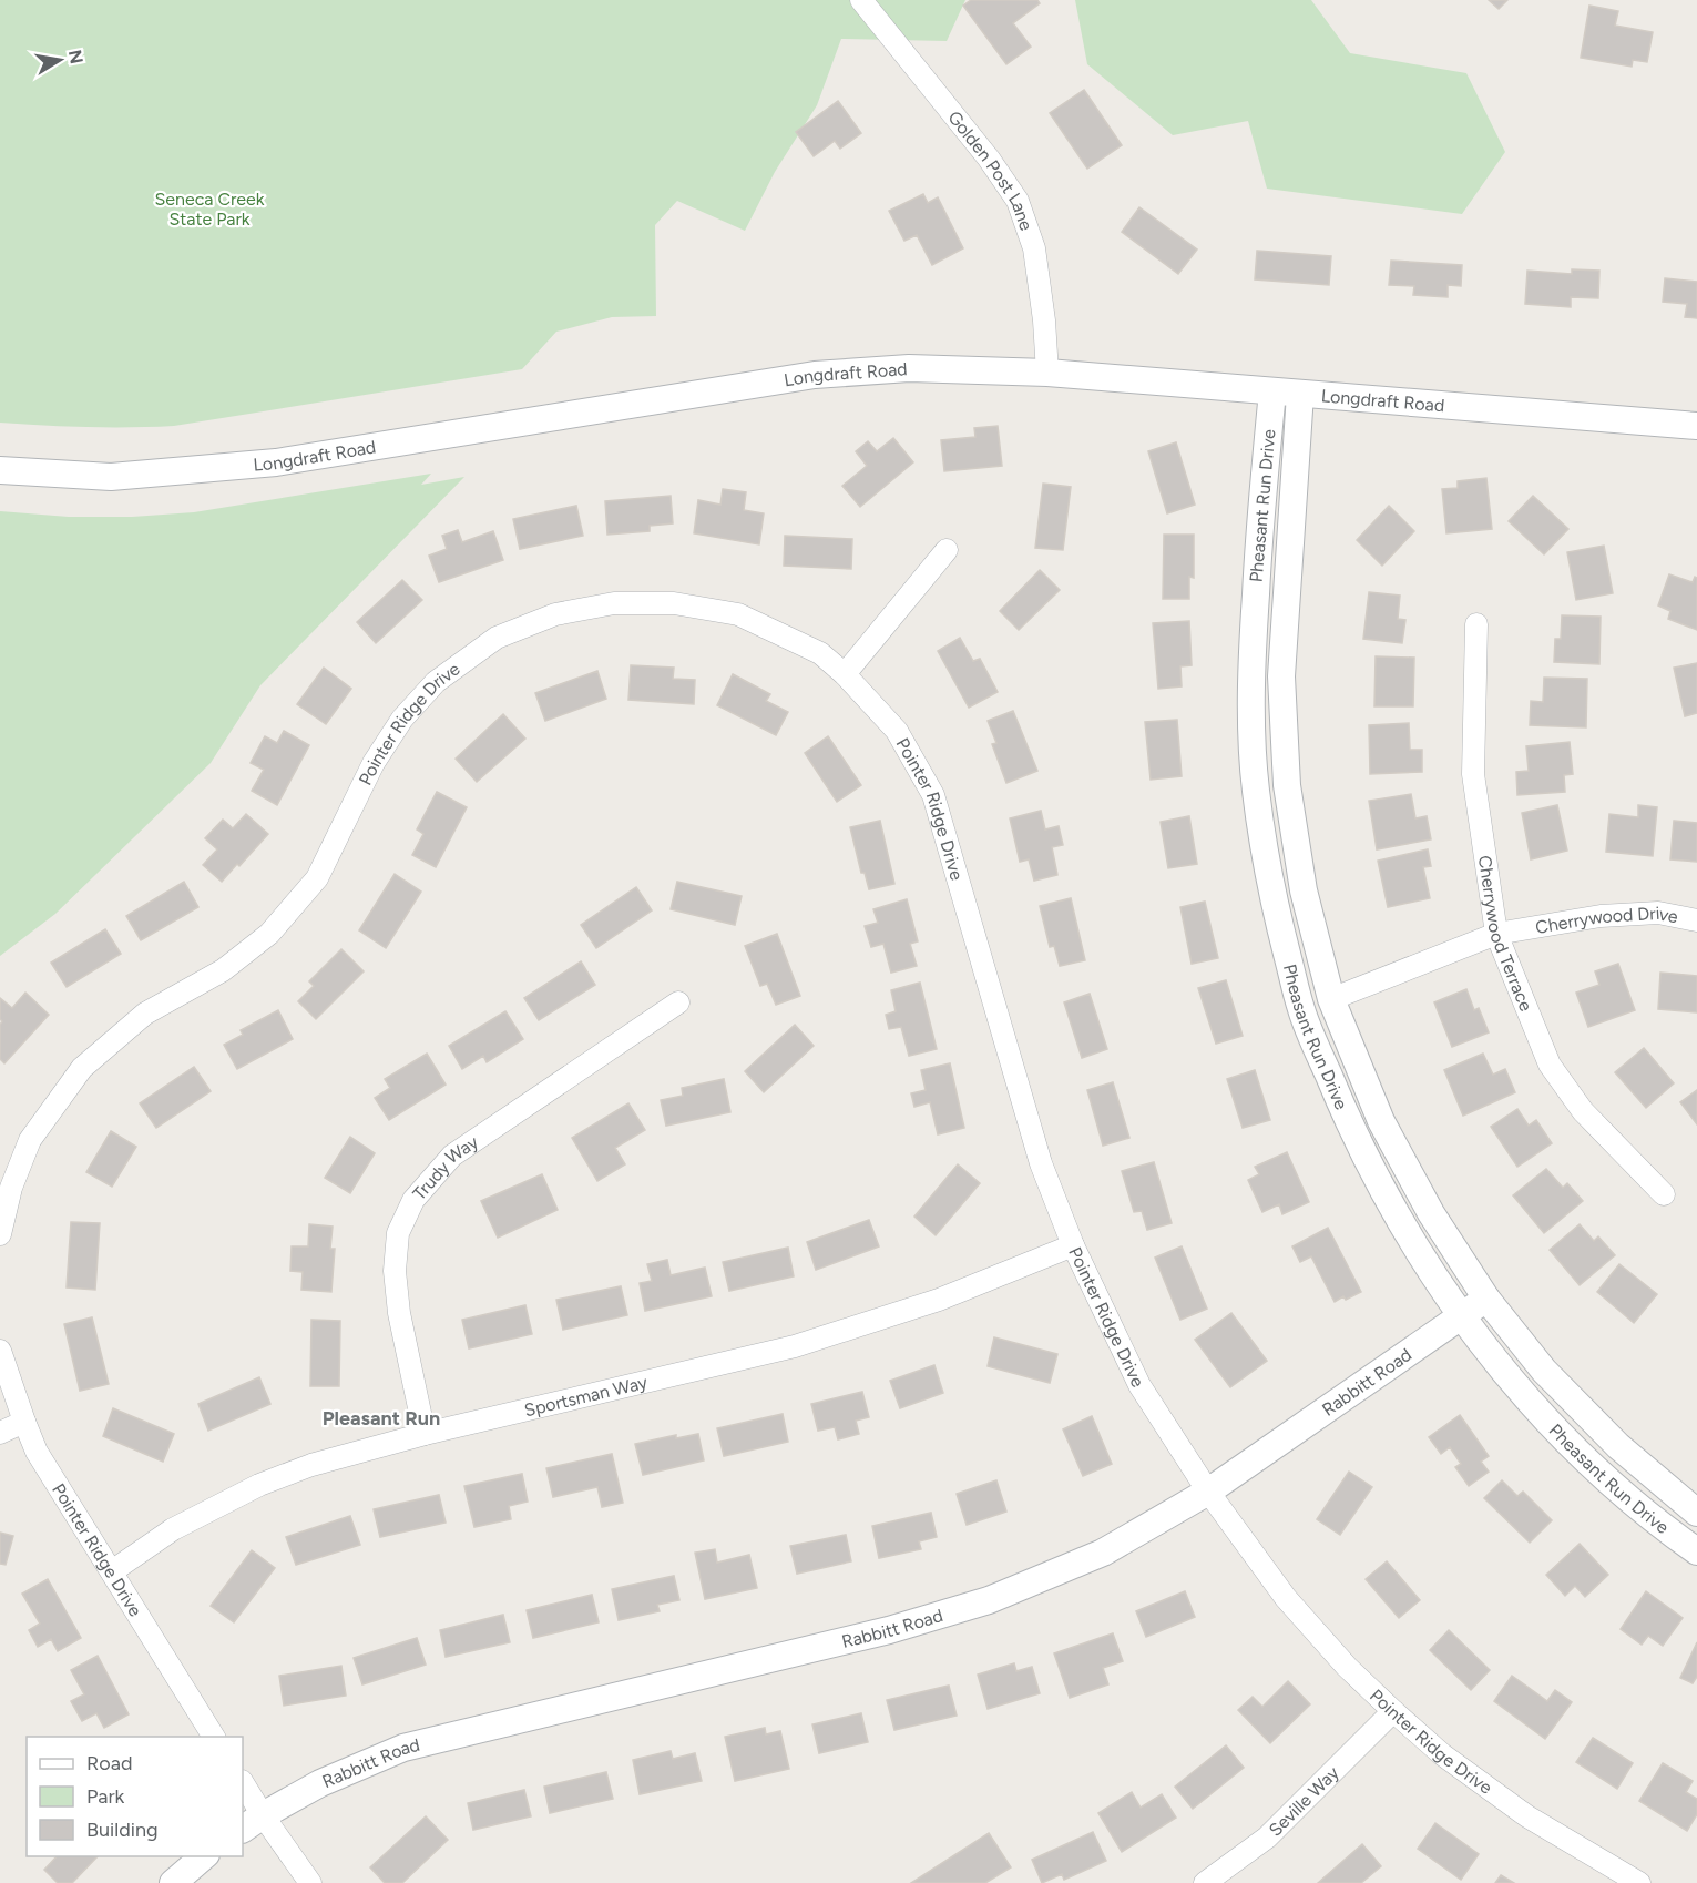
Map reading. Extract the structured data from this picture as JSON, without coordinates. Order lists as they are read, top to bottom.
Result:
{
  "streets": {
    "street": [
      "Golden Post Lane",
      "Longdraft Road",
      "Pheasant Run Drive",
      "Pointer Ridge Drive",
      "Cherrywood Drive",
      "Cherrywood Terrace",
      "Trudy Way",
      "Rabbitt Road",
      "Sportsman Way",
      "Seville Way"
    ]
  },
  "crossings": [
    ["Golden Post Lane", "Longdraft Road"],
    ["Longdraft Road", "Pheasant Run Drive"],
    ["Pheasant Run Drive", "Cherrywood Drive"],
    ["Pheasant Run Drive", "Rabbitt Road"],
    ["Pointer Ridge Drive", "Rabbitt Road"],
    ["Pointer Ridge Drive", "Sportsman Way"],
    ["Pointer Ridge Drive", "Seville Way"],
    ["Cherrywood Drive", "Cherrywood Terrace"],
    ["Trudy Way", "Sportsman Way"]
  ],
  "districts": ["Pleasant Run"],
  "parks": ["Seneca Creek State Park"],
  "legend": ["Road", "Park", "Building"],
  "north": "right"
}
